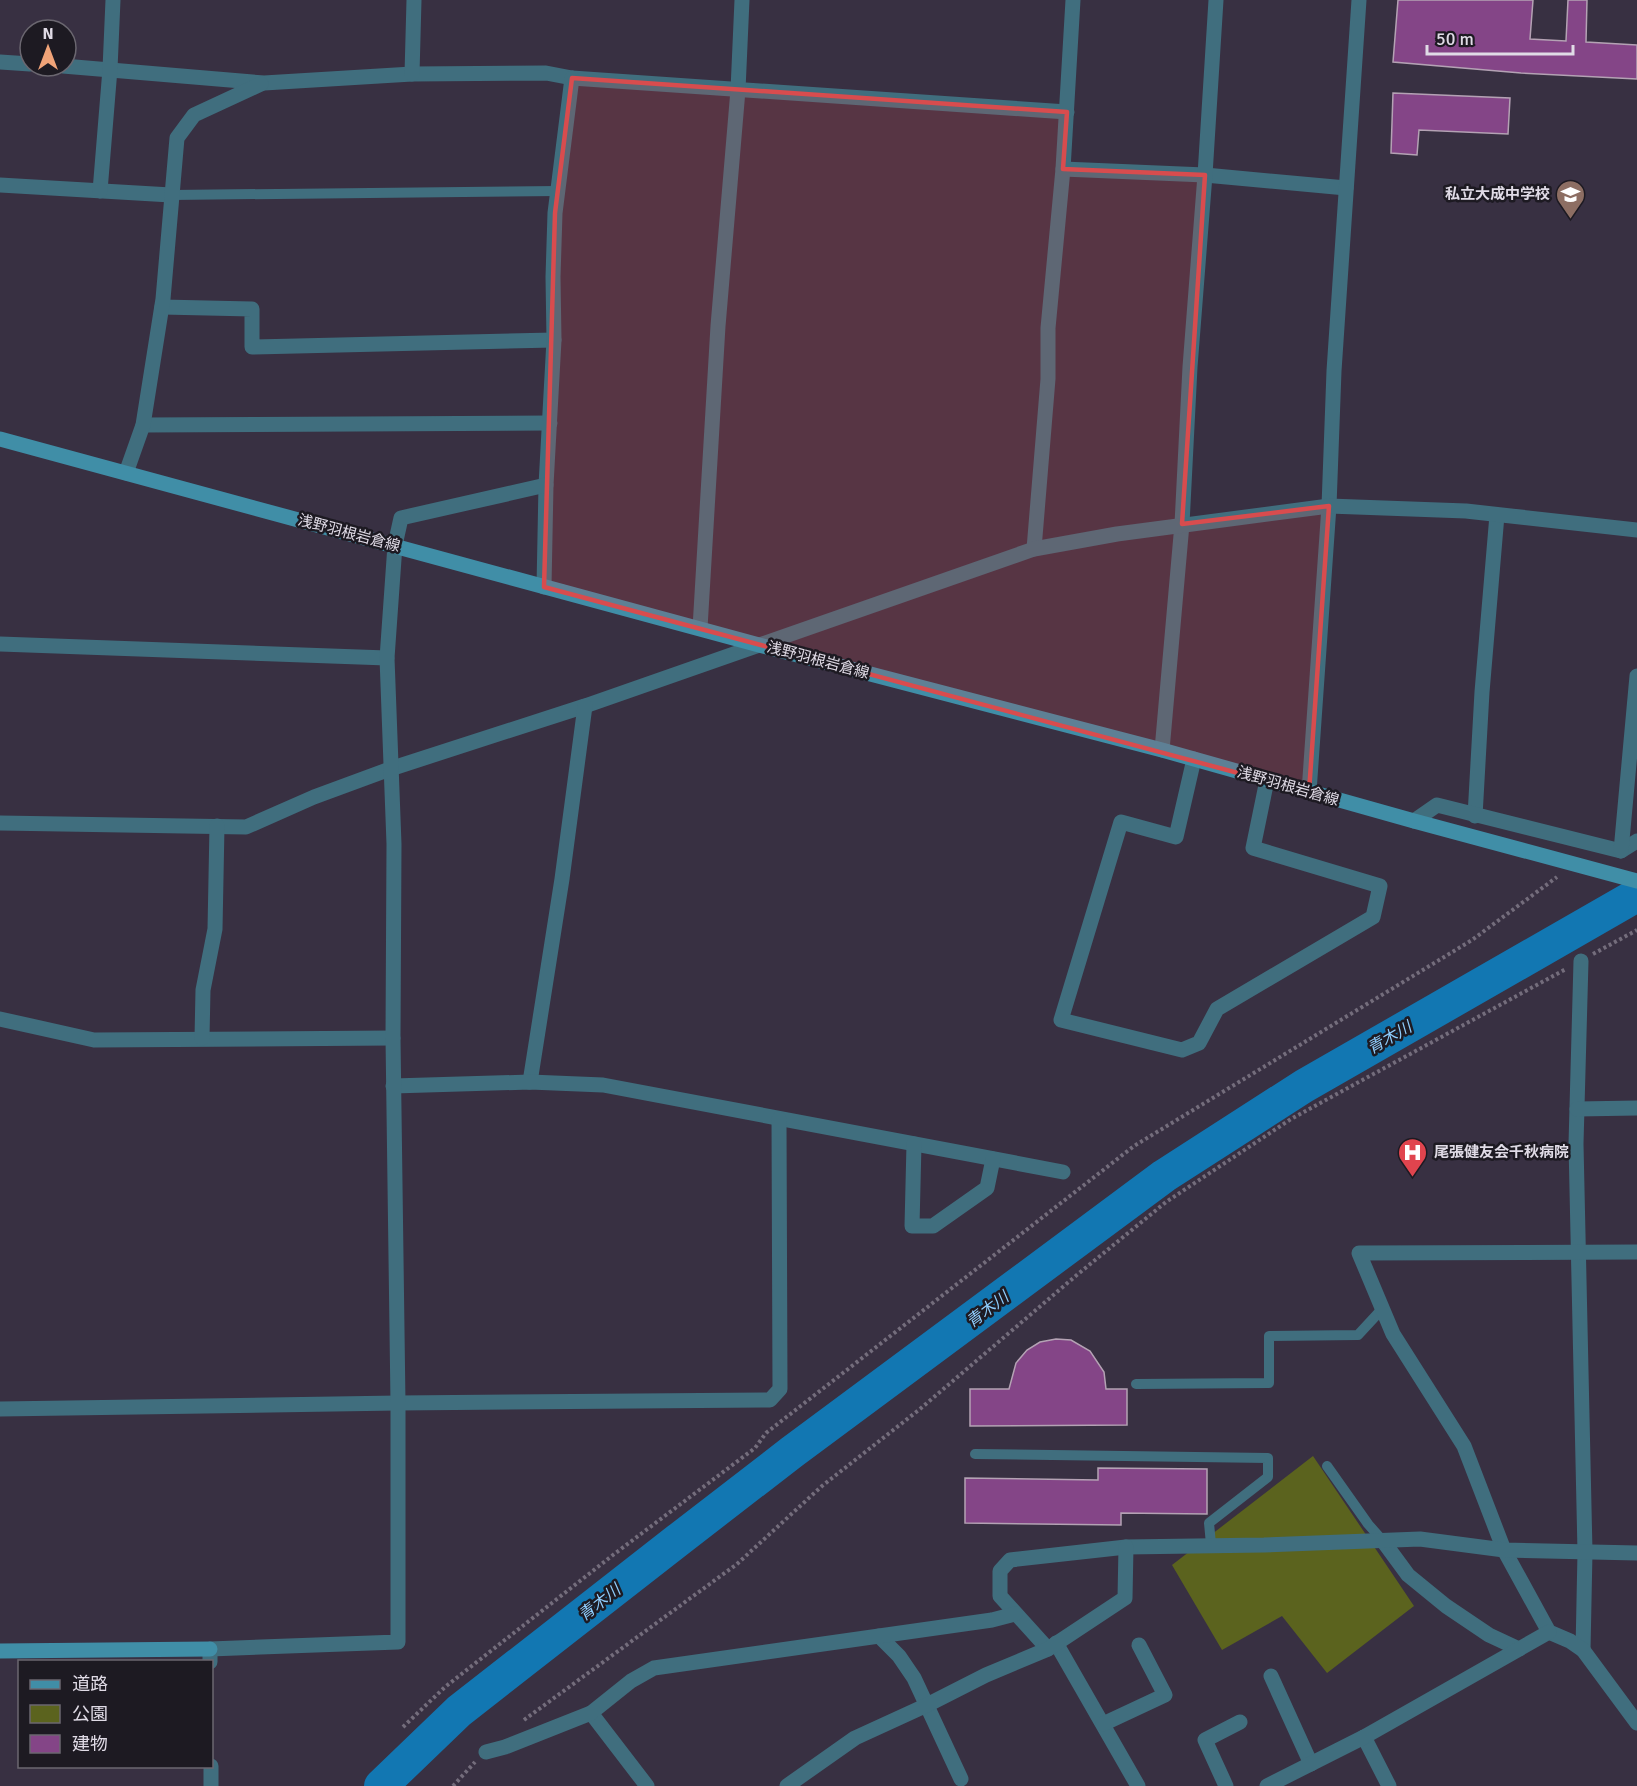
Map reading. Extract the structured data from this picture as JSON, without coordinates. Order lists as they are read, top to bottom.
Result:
{
  "streets": {
    "main road": ["浅野羽根岩倉線"]
  },
  "water": ["青木川"],
  "places": {
    "school or university": ["私立大成中学校"],
    "hospital": ["尾張健友会千秋病院"]
  },
  "legend": ["道路", "公園", "建物"],
  "scale_bar": "50 m",
  "north": "top"
}
